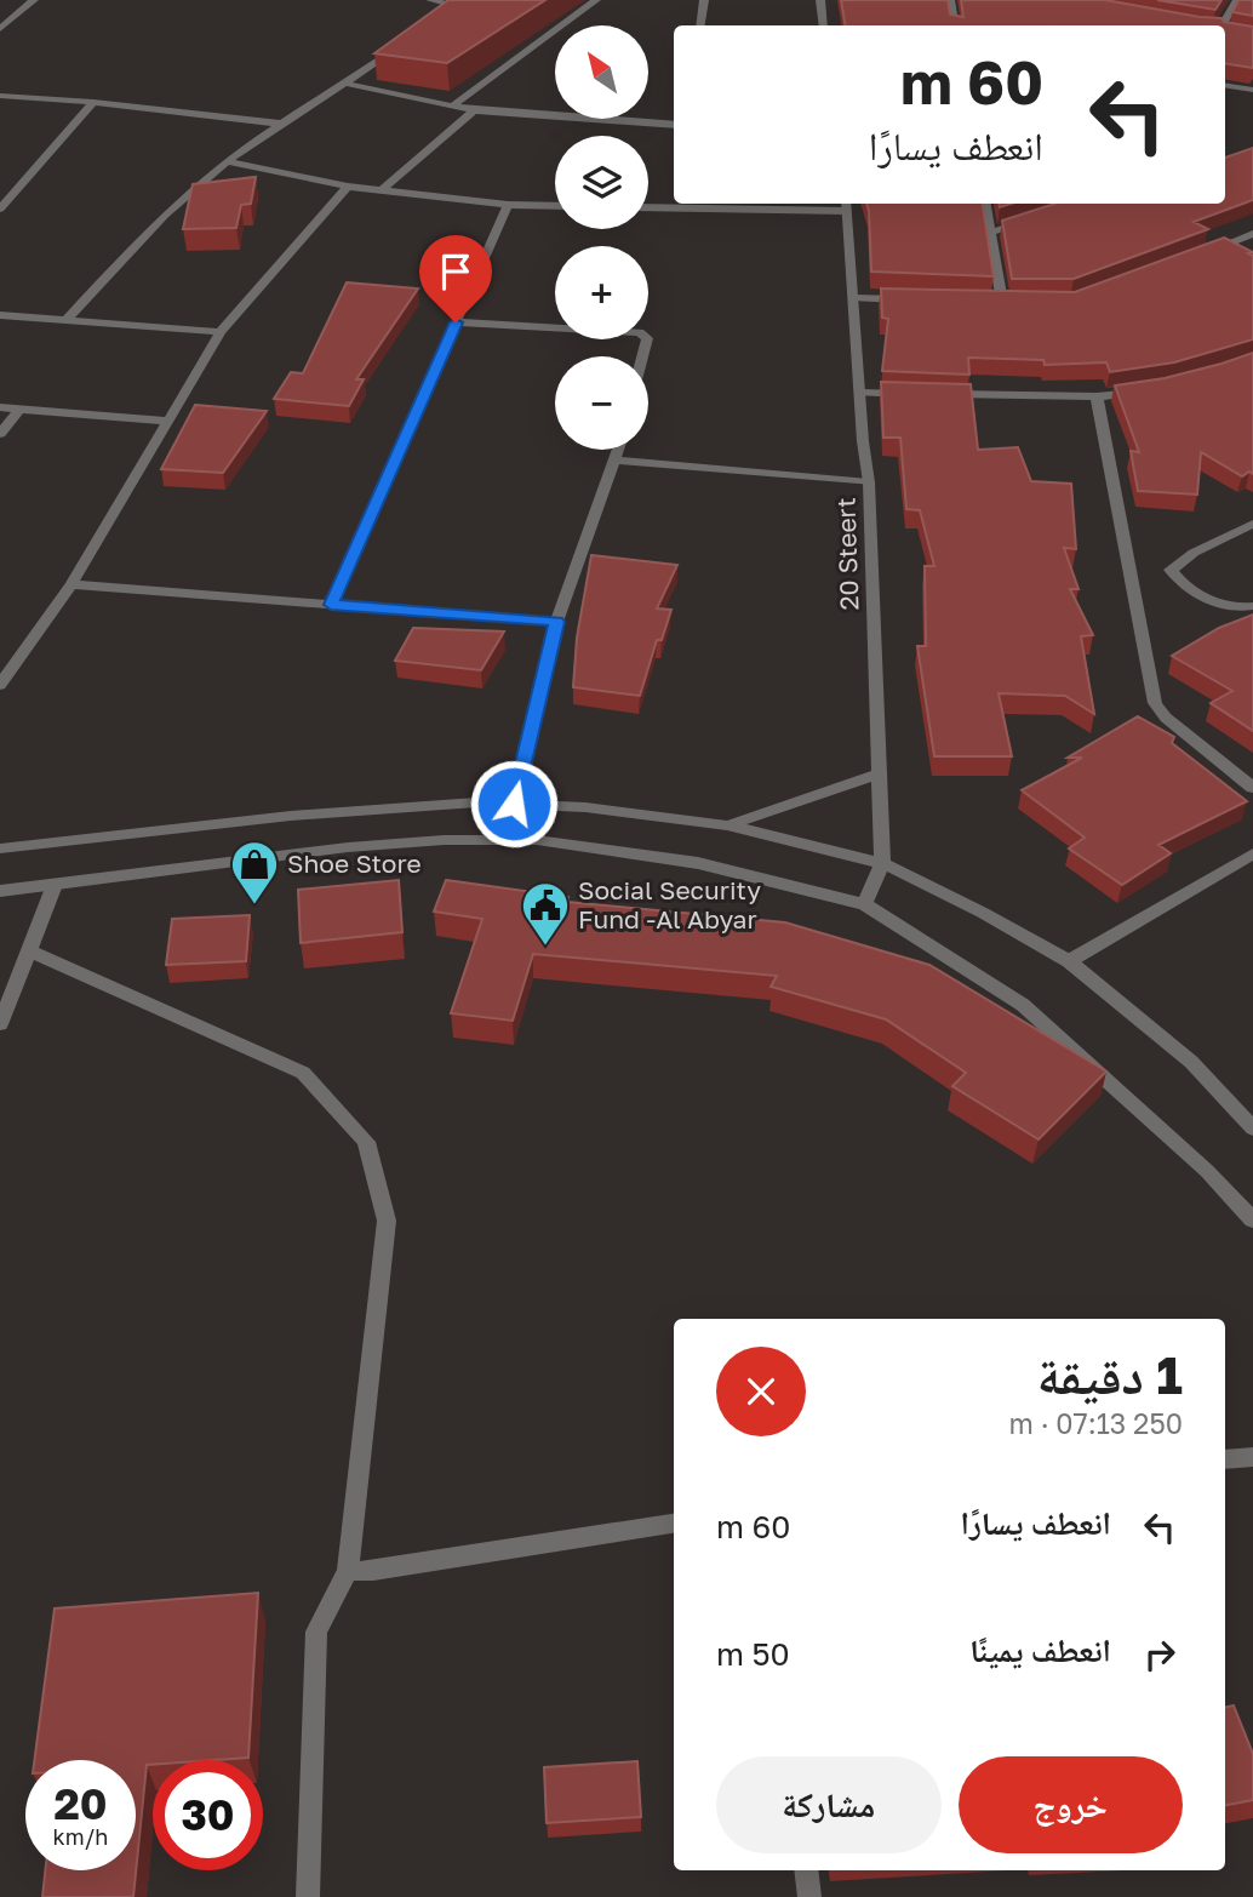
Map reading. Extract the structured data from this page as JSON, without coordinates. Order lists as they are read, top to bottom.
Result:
{
  "streets": {
    "street": ["20 Steert"]
  },
  "places": {
    "shop": ["Shoe Store"],
    "public building": ["Social Security Fund -Al Abyar"]
  },
  "north": "top left",
  "page": {
    "map_buttons": ["+", "−"],
    "turn": ["60 m", "انعطف يسارًا"],
    "heading": ["1 دقيقة", "250 m · 07:13"],
    "list": [
      {
        "name": "انعطف يسارًا",
        "value": "60 m"
      },
      {
        "name": "انعطف يمينًا",
        "value": "50 m"
      }
    ],
    "buttons": ["خروج", "مشاركة"],
    "speed": "20 km/h",
    "limit": "30"
  }
}
